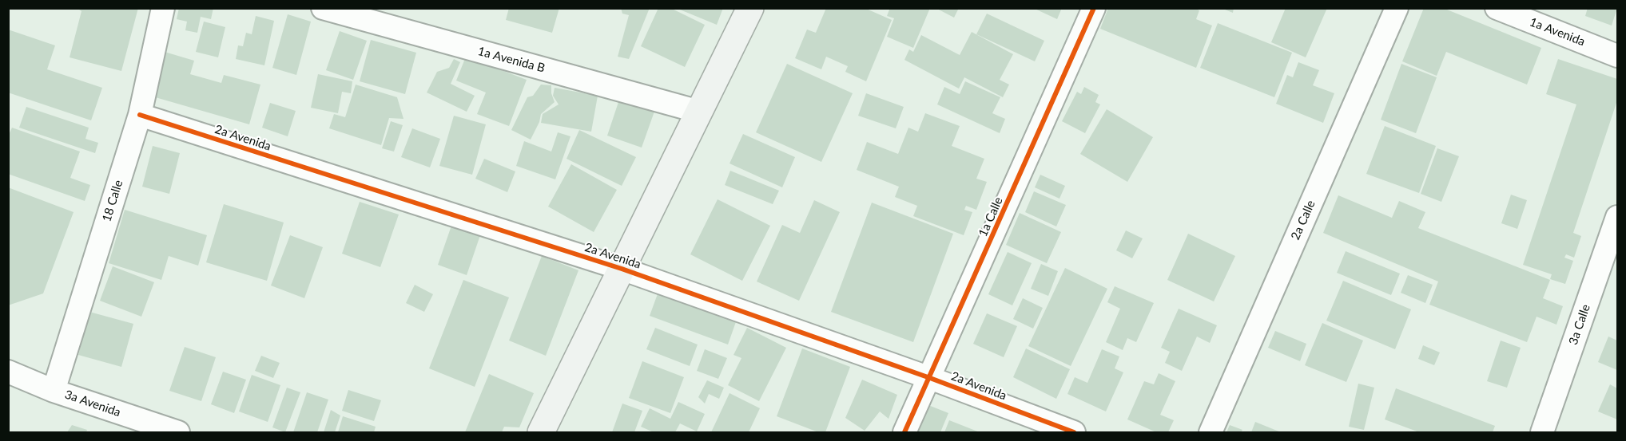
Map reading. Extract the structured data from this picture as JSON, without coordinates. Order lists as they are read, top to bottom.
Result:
{
  "streets": {
    "street": [
      "1a Avenida",
      "1a Avenida B",
      "2a Avenida",
      "18 Calle",
      "1a Calle",
      "2a Calle",
      "3a Calle",
      "3a Avenida"
    ]
  },
  "crossings": [
    ["2a Avenida", "18 Calle"],
    ["2a Avenida", "1a Calle"],
    ["18 Calle", "3a Avenida"]
  ]
}
